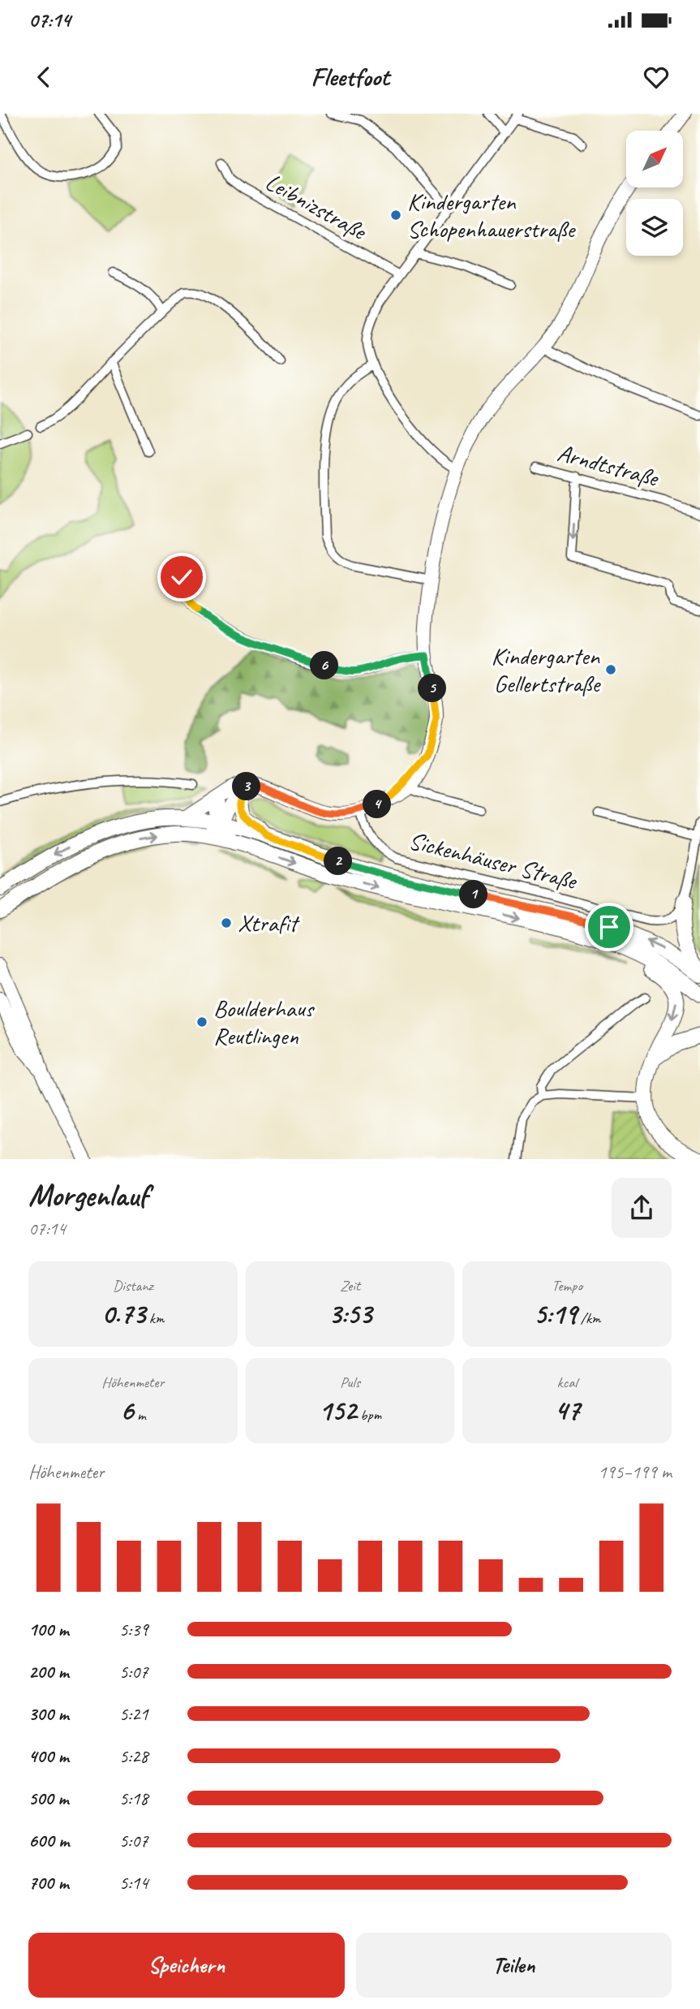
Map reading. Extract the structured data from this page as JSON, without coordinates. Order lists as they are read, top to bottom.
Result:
{
  "streets": {
    "street": ["Leibnizstraße", "Arndtstraße", "Sickenhäuser Straße"]
  },
  "places": [
    "Kindergarten Schopenhauerstraße",
    "Kindergarten Gellertstraße",
    "Xtrafit",
    "Boulderhaus Reutlingen"
  ],
  "north": "top right",
  "page": {
    "status": "07:14",
    "header": "Fleetfoot",
    "pins": [
      "6",
      "5",
      "3",
      "4",
      "2",
      "1"
    ],
    "heading": ["Morgenlauf", "07:14"],
    "stats": [
      ["Distanz", "0.73 km"],
      ["Zeit", "3:53"],
      ["Tempo", "5:19 /km"],
      ["Höhenmeter", "6 m"],
      ["Puls", "152 bpm"],
      ["kcal", "47"]
    ],
    "chart": ["Höhenmeter", "195–199 m"],
    "list": [
      {
        "name": "100 m",
        "note": "5:39"
      },
      {
        "name": "200 m",
        "note": "5:07"
      },
      {
        "name": "300 m",
        "note": "5:21"
      },
      {
        "name": "400 m",
        "note": "5:28"
      },
      {
        "name": "500 m",
        "note": "5:18"
      },
      {
        "name": "600 m",
        "note": "5:07"
      },
      {
        "name": "700 m",
        "note": "5:14"
      }
    ],
    "buttons": ["Speichern", "Teilen"]
  }
}
